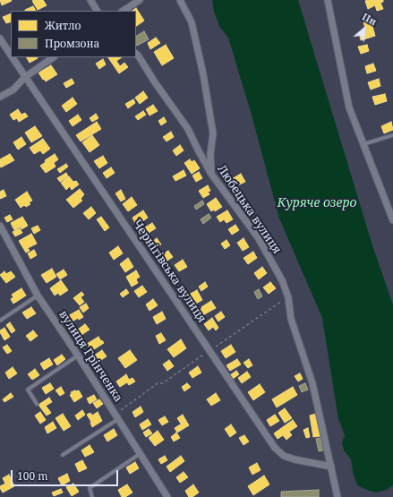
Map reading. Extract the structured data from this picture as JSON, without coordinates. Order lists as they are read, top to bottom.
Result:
{
  "streets": {
    "street": ["Любецька вулиця", "Чернігівська вулиця", "вулиця Грінченка"]
  },
  "crossings": [
    ["Любецька вулиця", "Чернігівська вулиця"]
  ],
  "water": ["Куряче озеро"],
  "legend": ["Житло", "Промзона"],
  "scale_bar": "100 m",
  "north": "top right"
}
